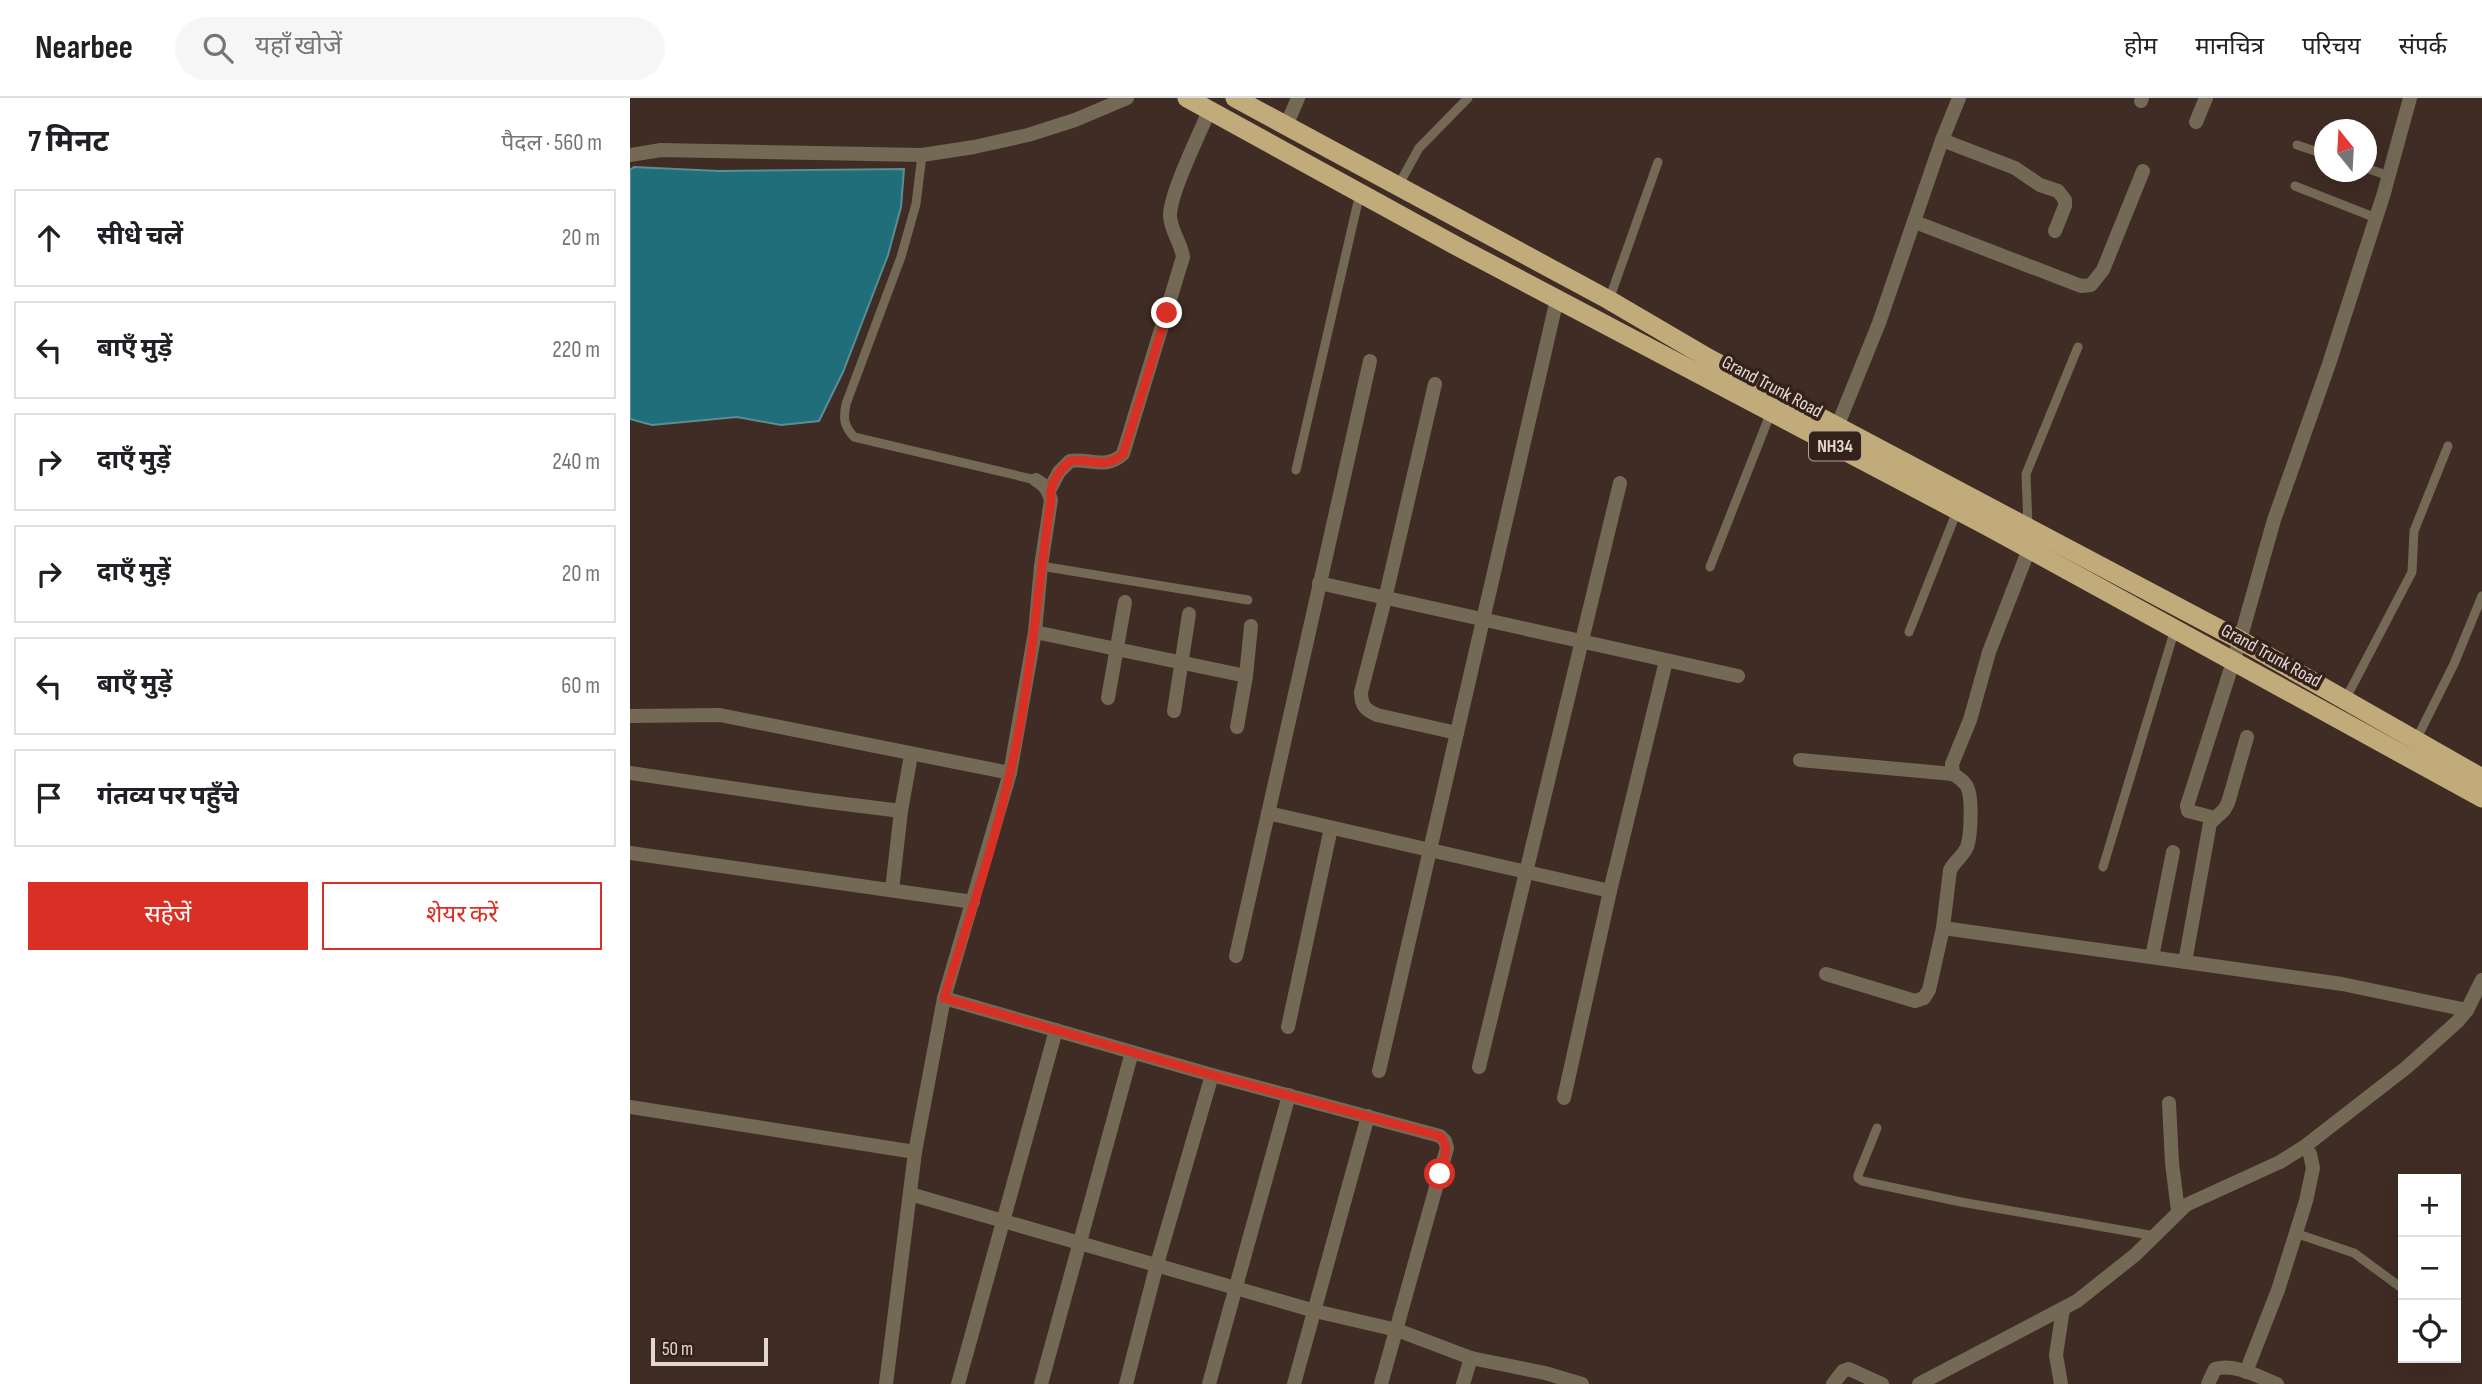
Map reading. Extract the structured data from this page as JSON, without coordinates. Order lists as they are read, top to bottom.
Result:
{
  "streets": {
    "highway": ["Grand Trunk Road", "NH34"]
  },
  "scale_bar": "50 m",
  "north": "top",
  "page": {
    "header": "Nearbee",
    "search": "यहाँ खोजें",
    "nav": [
      "होम",
      "मानचित्र",
      "परिचय",
      "संपर्क"
    ],
    "heading": ["7 मिनट", "पैदल · 560 m"],
    "list": [
      ["सीधे चलें", "20 m"],
      ["बाएँ मुड़ें", "220 m"],
      ["दाएँ मुड़ें", "240 m"],
      ["दाएँ मुड़ें", "20 m"],
      ["बाएँ मुड़ें", "60 m"],
      "गंतव्य पर पहुँचे"
    ],
    "buttons": ["सहेजें", "शेयर करें"],
    "map_buttons": ["+", "−"],
    "scale": "50 m"
  }
}
